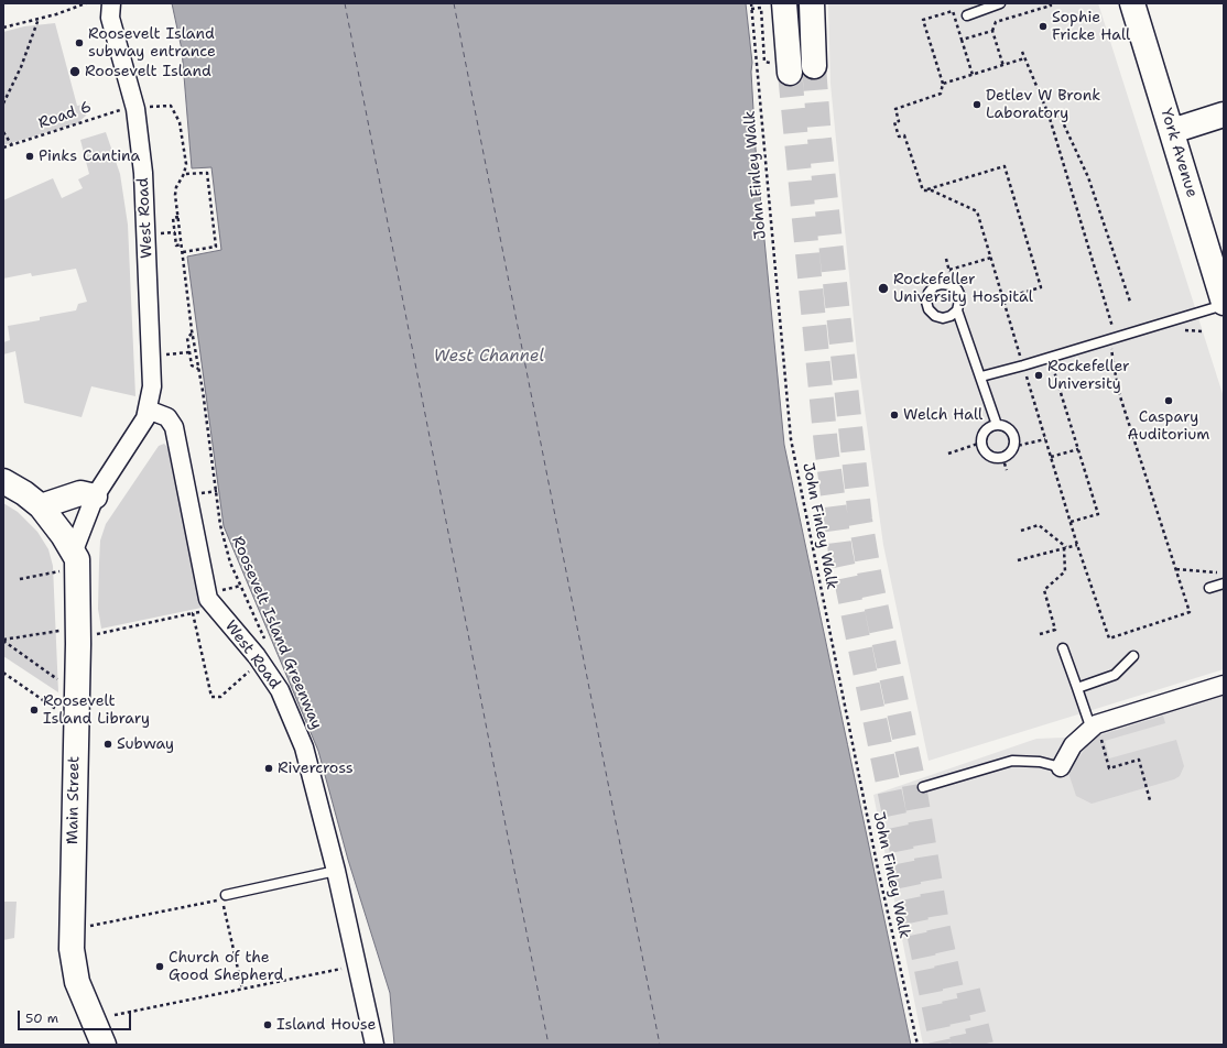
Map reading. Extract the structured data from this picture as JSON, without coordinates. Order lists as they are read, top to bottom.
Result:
{
  "streets": {
    "main road": ["York Avenue", "Main Street"],
    "street": ["West Road"],
    "path": ["Road 6", "John Finley Walk", "Roosevelt Island Greenway"]
  },
  "crossings": [
    ["Road 6", "West Road"],
    ["Road 6", "Roosevelt Island Greenway"],
    ["West Road", "Roosevelt Island Greenway"]
  ],
  "water": ["West Channel"],
  "places": [
    "Sophie Fricke Hall",
    "Roosevelt Island subway entrance",
    "Roosevelt Island",
    "Detlev W Bronk Laboratory",
    "Pinks Cantina",
    "Rockefeller University Hospital",
    "Rockefeller University",
    "Caspary Auditorium",
    "Welch Hall",
    "Roosevelt Island Library",
    "Subway",
    "Rivercross",
    "Church of the Good Shepherd",
    "Island House"
  ],
  "scale_bar": "50 m"
}
